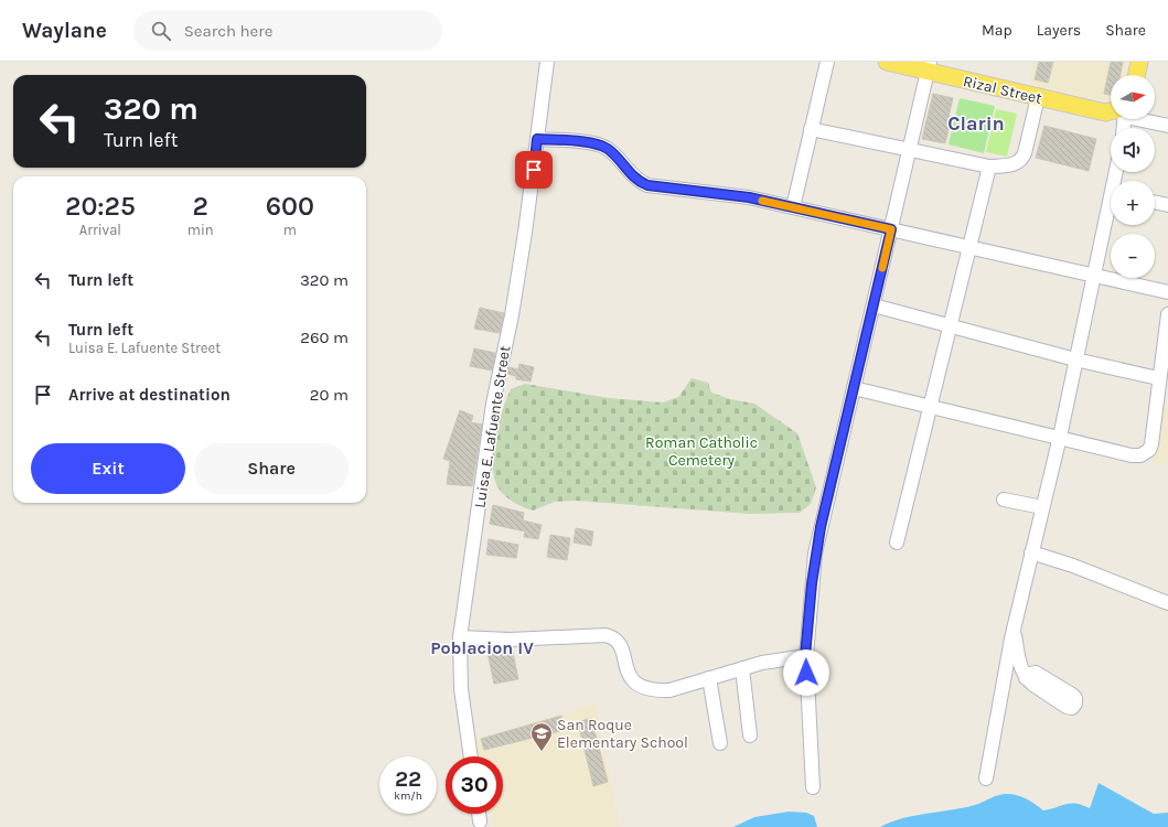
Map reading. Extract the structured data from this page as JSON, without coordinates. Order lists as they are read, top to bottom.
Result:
{
  "streets": {
    "main road": ["Rizal Street"],
    "street": ["Luisa E. Lafuente Street"]
  },
  "districts": ["Clarin", "Poblacion IV"],
  "parks": ["Roman Catholic Cemetery"],
  "places": {
    "school or university": ["San Roque Elementary School"]
  },
  "north": "right",
  "page": {
    "header": "Waylane",
    "search": "Search here",
    "nav": ["Map", "Layers", "Share"],
    "map_buttons": ["+", "−"],
    "turn": ["320 m", "Turn left"],
    "eta": [
      "20:25",
      "Arrival",
      "2",
      "min",
      "600",
      "m"
    ],
    "list": [
      {
        "name": "Turn left",
        "value": "320 m"
      },
      {
        "name": "Turn left",
        "note": "Luisa E. Lafuente Street",
        "value": "260 m"
      },
      {
        "name": "Arrive at destination",
        "value": "20 m"
      }
    ],
    "buttons": ["Exit", "Share"],
    "speed": "22 km/h",
    "limit": "30"
  }
}
